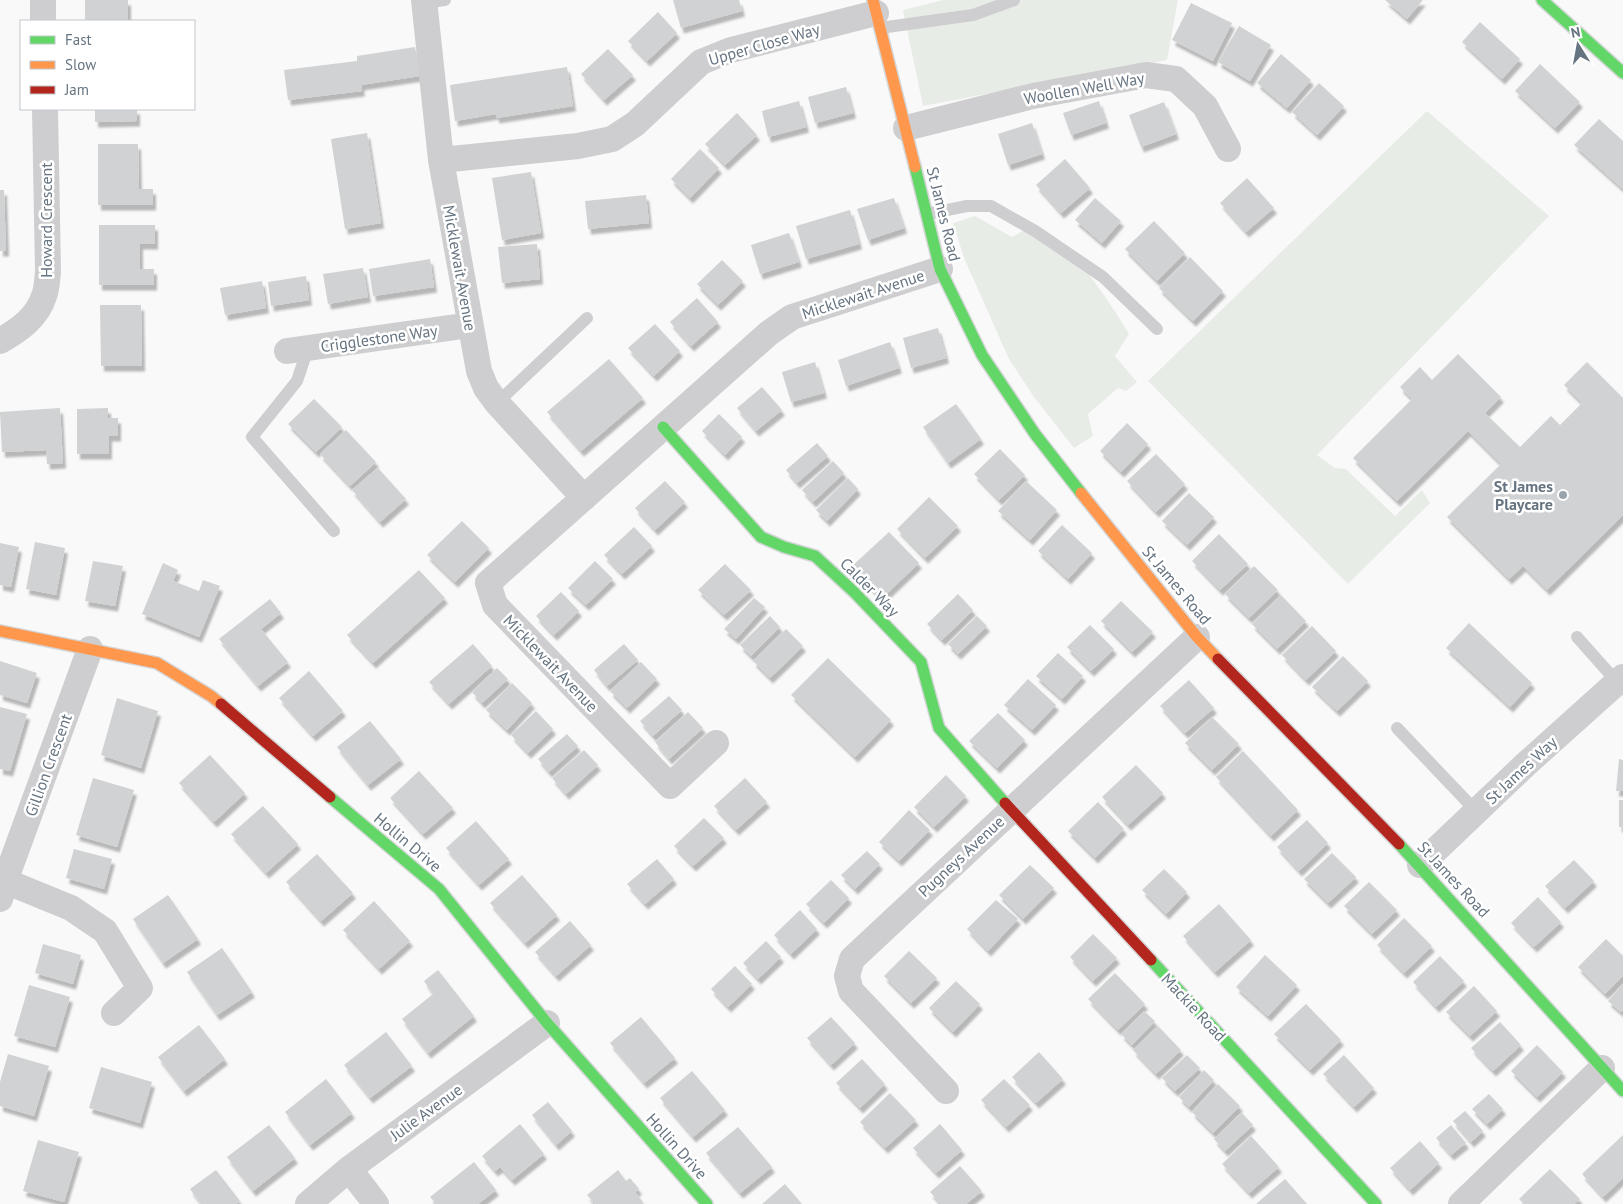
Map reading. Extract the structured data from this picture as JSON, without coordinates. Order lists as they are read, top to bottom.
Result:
{
  "streets": {
    "street": [
      "Upper Close Way",
      "Woollen Well Way",
      "St James Road",
      "Howard Crescent",
      "Micklewait Avenue",
      "Crigglestone Way",
      "Calder Way",
      "Gillion Crescent",
      "St James Way",
      "Hollin Drive",
      "Pugneys Avenue",
      "Mackie Road",
      "Julie Avenue"
    ]
  },
  "crossings": [
    ["Upper Close Way", "St James Road"],
    ["Upper Close Way", "Micklewait Avenue"],
    ["Woollen Well Way", "St James Road"],
    ["St James Road", "Micklewait Avenue"],
    ["St James Road", "St James Way"],
    ["St James Road", "Pugneys Avenue"],
    ["Micklewait Avenue", "Crigglestone Way"],
    ["Micklewait Avenue", "Calder Way"],
    ["Calder Way", "Pugneys Avenue"],
    ["Calder Way", "Mackie Road"],
    ["Gillion Crescent", "Hollin Drive"],
    ["Hollin Drive", "Julie Avenue"],
    ["Pugneys Avenue", "Mackie Road"]
  ],
  "places": ["St James Playcare"],
  "legend": ["Fast", "Slow", "Jam"],
  "north": "top"
}
